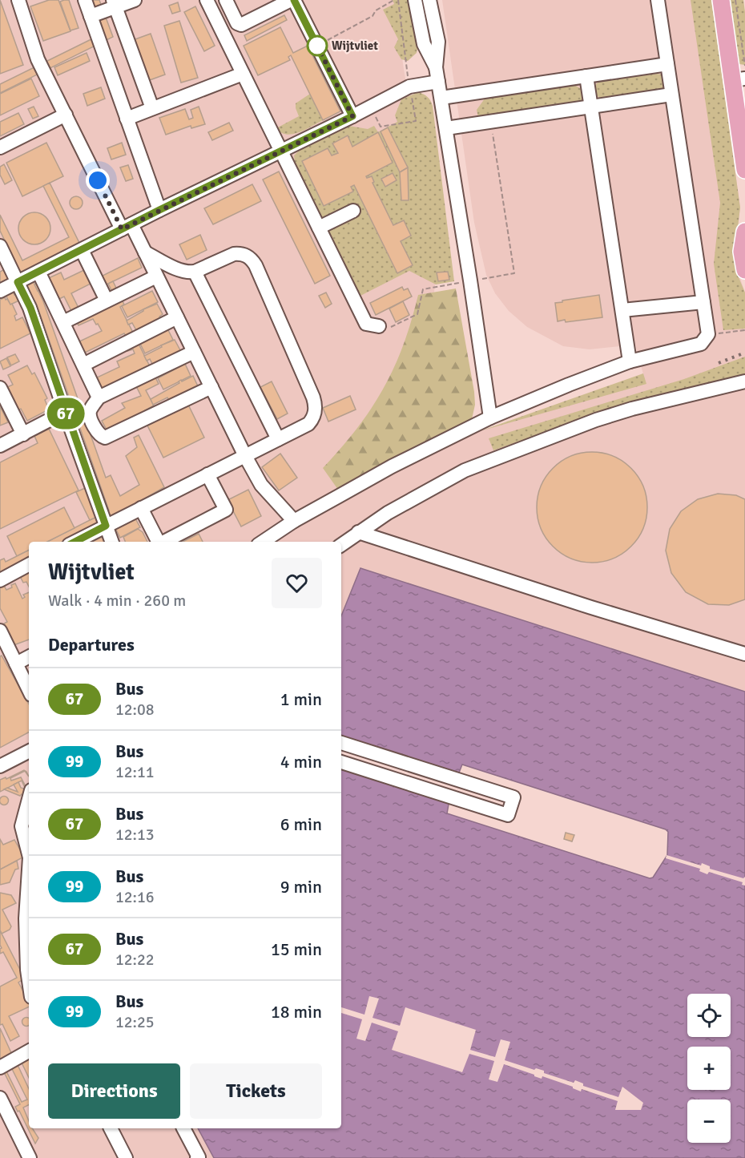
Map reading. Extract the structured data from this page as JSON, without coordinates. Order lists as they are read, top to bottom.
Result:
{
  "places": ["Wijtvliet"],
  "lines": ["bus line 67"],
  "page": {
    "on_map": "67",
    "heading": [
      ["Wijtvliet", "Walk · 4 min · 260 m"],
      "Departures"
    ],
    "list": [
      {
        "mark": "67",
        "name": "Bus",
        "note": "12:08",
        "value": "1 min"
      },
      {
        "mark": "99",
        "name": "Bus",
        "note": "12:11",
        "value": "4 min"
      },
      {
        "mark": "67",
        "name": "Bus",
        "note": "12:13",
        "value": "6 min"
      },
      {
        "mark": "99",
        "name": "Bus",
        "note": "12:16",
        "value": "9 min"
      },
      {
        "mark": "67",
        "name": "Bus",
        "note": "12:22",
        "value": "15 min"
      },
      {
        "mark": "99",
        "name": "Bus",
        "note": "12:25",
        "value": "18 min"
      }
    ],
    "map_buttons": ["+", "−"],
    "buttons": ["Directions", "Tickets"]
  }
}
